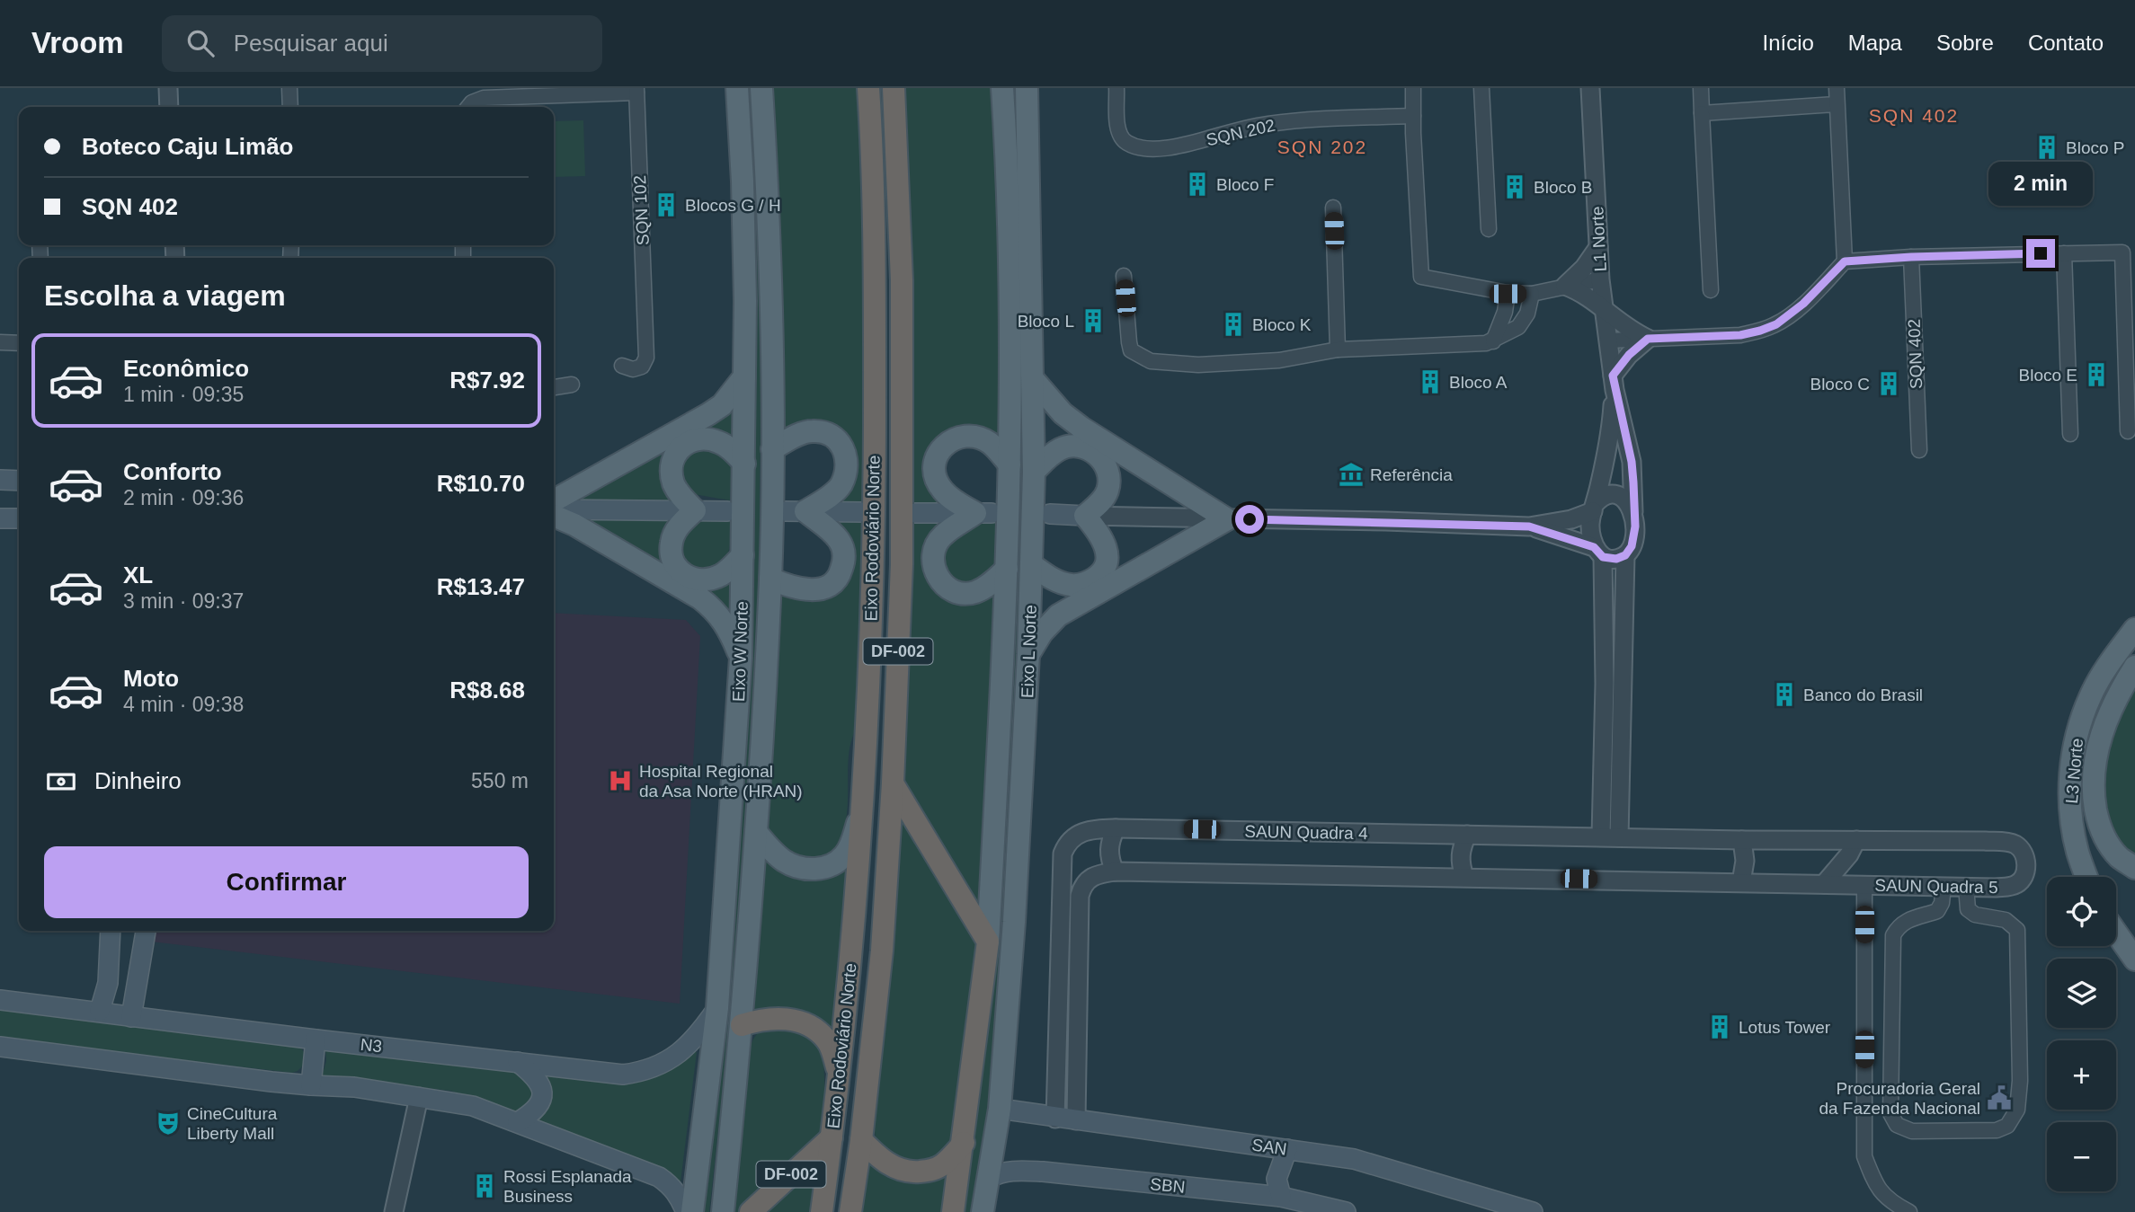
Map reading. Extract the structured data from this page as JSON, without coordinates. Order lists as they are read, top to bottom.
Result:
{
  "streets": {
    "highway": ["Eixo Rodoviário Norte", "DF-002"],
    "main road": [
      "Eixo W Norte",
      "Eixo L Norte",
      "L3 Norte",
      "N3",
      "SAN",
      "SBN"
    ],
    "street": [
      "SQN 202",
      "SQN 102",
      "L1 Norte",
      "SQN 402",
      "SAUN Quadra 4",
      "SAUN Quadra 5"
    ]
  },
  "crossings": [
    ["Eixo W Norte", "N3"],
    ["Eixo L Norte", "SAN"],
    ["Eixo L Norte", "SBN"],
    ["SAUN Quadra 4", "SAUN Quadra 5"],
    ["SAUN Quadra 4", "SAN"]
  ],
  "districts": ["SQN 402", "SQN 202"],
  "places": {
    "building": [
      "Bloco P",
      "Bloco F",
      "Bloco B",
      "Blocos G / H",
      "Bloco L",
      "Bloco K",
      "Bloco E",
      "Bloco A",
      "Bloco C",
      "Banco do Brasil",
      "Lotus Tower",
      "Rossi Esplanada Business"
    ],
    "museum": ["Referência"],
    "hospital": ["Hospital Regional da Asa Norte (HRAN)"],
    "public building": ["Procuradoria Geral da Fazenda Nacional"],
    "theatre": ["CineCultura Liberty Mall"]
  },
  "page": {
    "header": "Vroom",
    "search": "Pesquisar aqui",
    "nav": [
      "Início",
      "Mapa",
      "Sobre",
      "Contato"
    ],
    "banner": ["Boteco Caju Limão", "SQN 402"],
    "bubble": "2 min",
    "heading": "Escolha a viagem",
    "list": [
      {
        "name": "Econômico",
        "note": "1 min · 09:35",
        "value": "R$7.92"
      },
      {
        "name": "Conforto",
        "note": "2 min · 09:36",
        "value": "R$10.70"
      },
      {
        "name": "XL",
        "note": "3 min · 09:37",
        "value": "R$13.47"
      },
      {
        "name": "Moto",
        "note": "4 min · 09:38",
        "value": "R$8.68"
      }
    ],
    "pay": ["Dinheiro", "550 m"],
    "buttons": "Confirmar",
    "map_buttons": ["+", "−"]
  }
}
